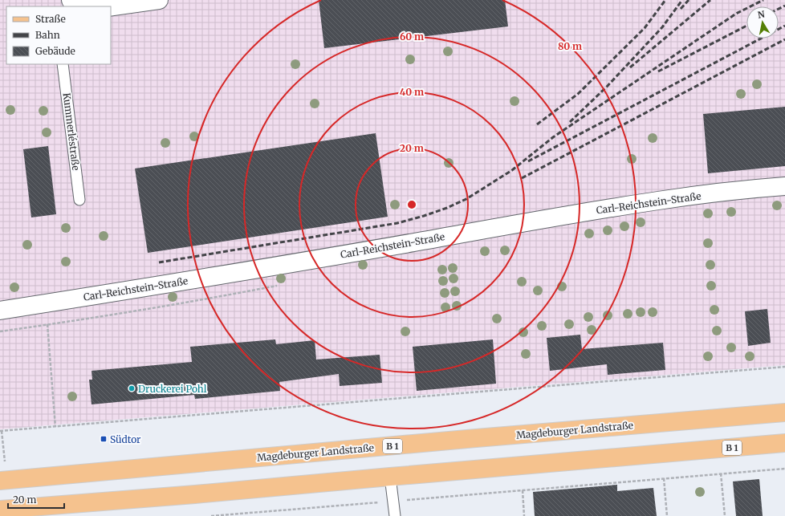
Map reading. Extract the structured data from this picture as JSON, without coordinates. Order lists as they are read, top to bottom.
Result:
{
  "streets": {
    "main road": ["Magdeburger Landstraße", "B 1"],
    "street": ["Carl-Reichstein-Straße"],
    "lane": ["Kummerléstraße"]
  },
  "places": {
    "other": ["Druckerei Pohl"],
    "transit": ["Südtor"]
  },
  "legend": ["Straße", "Bahn", "Gebäude"],
  "scale_bar": "20 m",
  "north": "top",
  "rings": [
    "60 m",
    "80 m",
    "40 m",
    "20 m"
  ]
}
